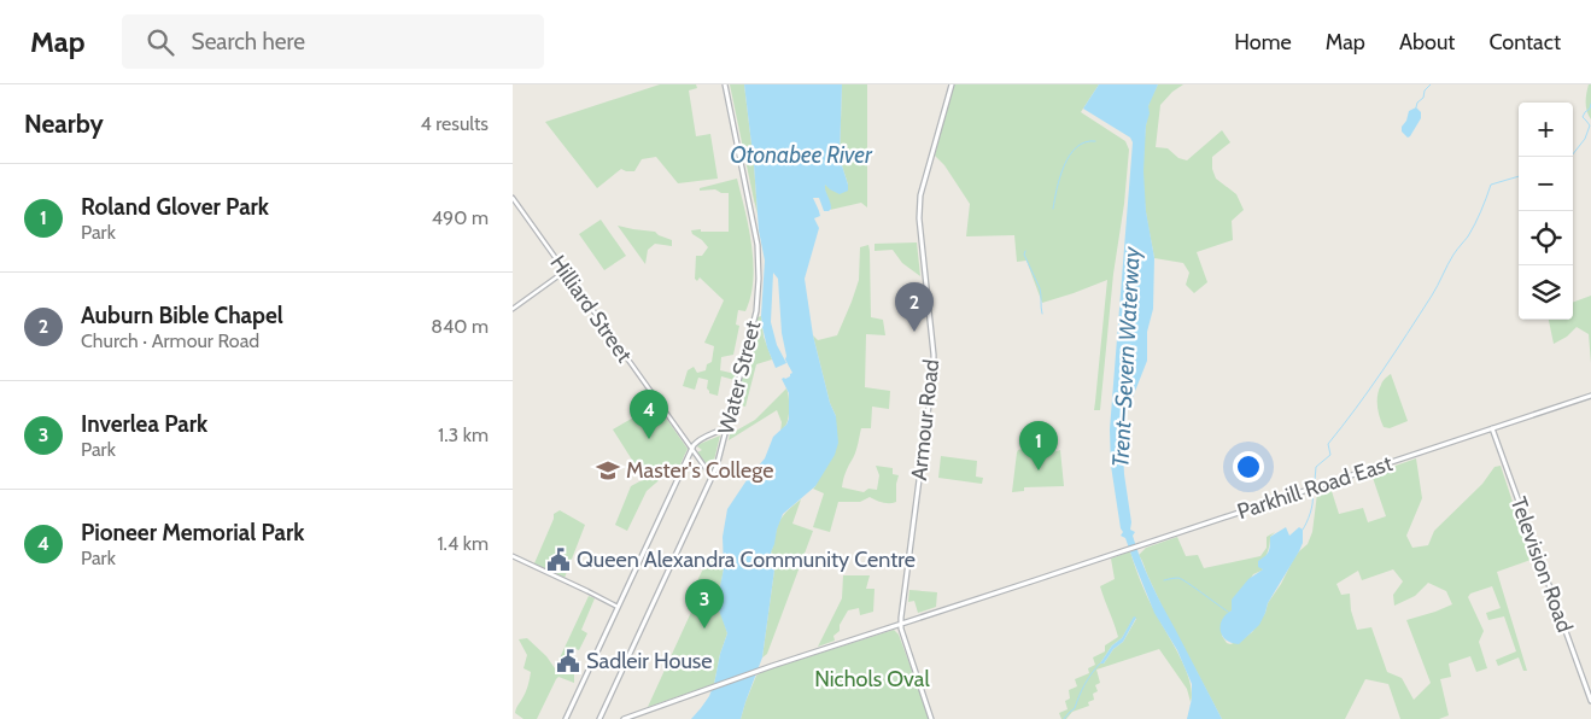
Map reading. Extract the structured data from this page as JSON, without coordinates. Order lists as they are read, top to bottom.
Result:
{
  "streets": {
    "main road": [
      "Water Street",
      "Armour Road",
      "Parkhill Road East",
      "Television Road"
    ],
    "street": ["Hilliard Street"]
  },
  "crossings": [
    ["Hilliard Street", "Water Street"],
    ["Armour Road", "Parkhill Road East"],
    ["Parkhill Road East", "Television Road"]
  ],
  "water": ["Otonabee River", "Trent–Severn Waterway"],
  "parks": ["Nichols Oval"],
  "places": {
    "school or university": ["Master's College"],
    "public building": ["Queen Alexandra Community Centre", "Sadleir House"]
  },
  "page": {
    "header": "Map",
    "search": "Search here",
    "nav": [
      "Home",
      "Map",
      "About",
      "Contact"
    ],
    "heading": ["Nearby", "4 results"],
    "map_buttons": ["+", "−"],
    "list": [
      {
        "mark": "1",
        "name": "Roland Glover Park",
        "note": "Park",
        "value": "490 m"
      },
      {
        "mark": "2",
        "name": "Auburn Bible Chapel",
        "note": "Church · Armour Road",
        "value": "840 m"
      },
      {
        "mark": "3",
        "name": "Inverlea Park",
        "note": "Park",
        "value": "1.3 km"
      },
      {
        "mark": "4",
        "name": "Pioneer Memorial Park",
        "note": "Park",
        "value": "1.4 km"
      }
    ],
    "pins": [
      "2",
      "4",
      "1",
      "3"
    ]
  }
}
